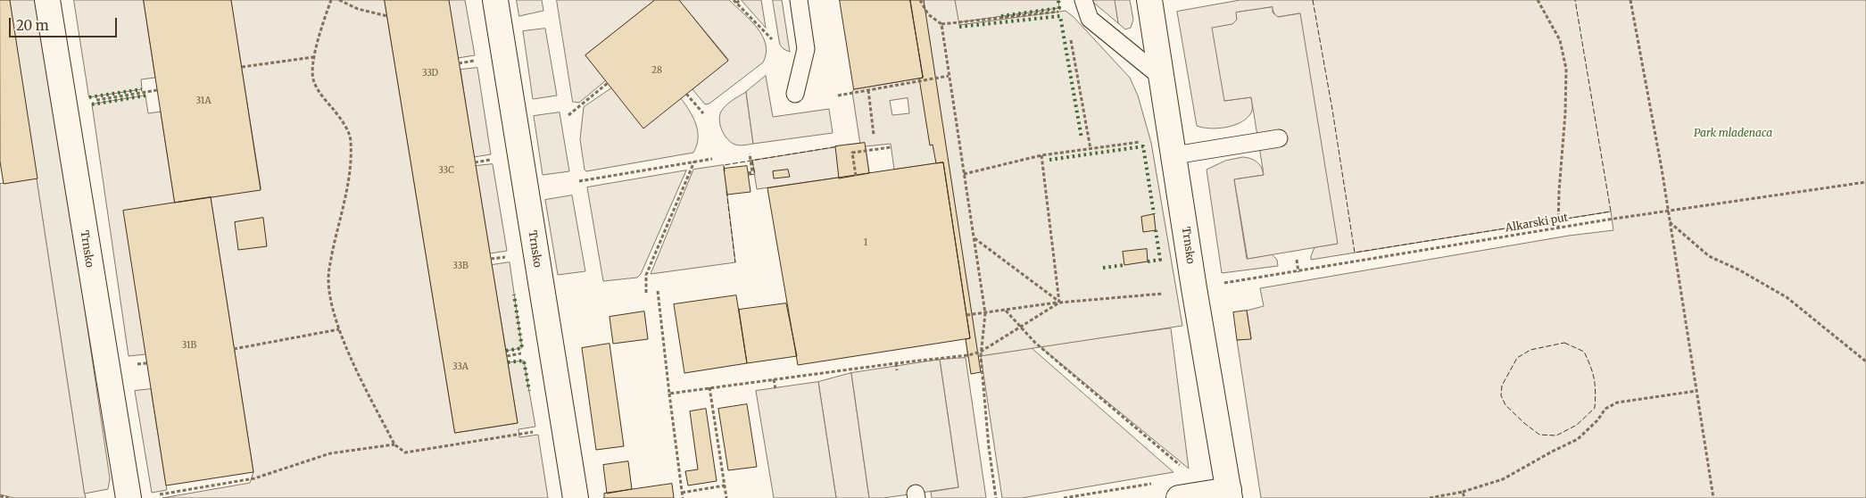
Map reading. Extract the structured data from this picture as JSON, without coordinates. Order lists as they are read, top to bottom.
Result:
{
  "streets": {
    "street": ["Trnsko"],
    "path": ["Alkarski put"]
  },
  "parks": ["Park mladenaca"],
  "house_numbers": [
    "28",
    "33D",
    "31A",
    "33C",
    "1",
    "33B",
    "31B",
    "33A"
  ],
  "scale_bar": "20 m"
}
